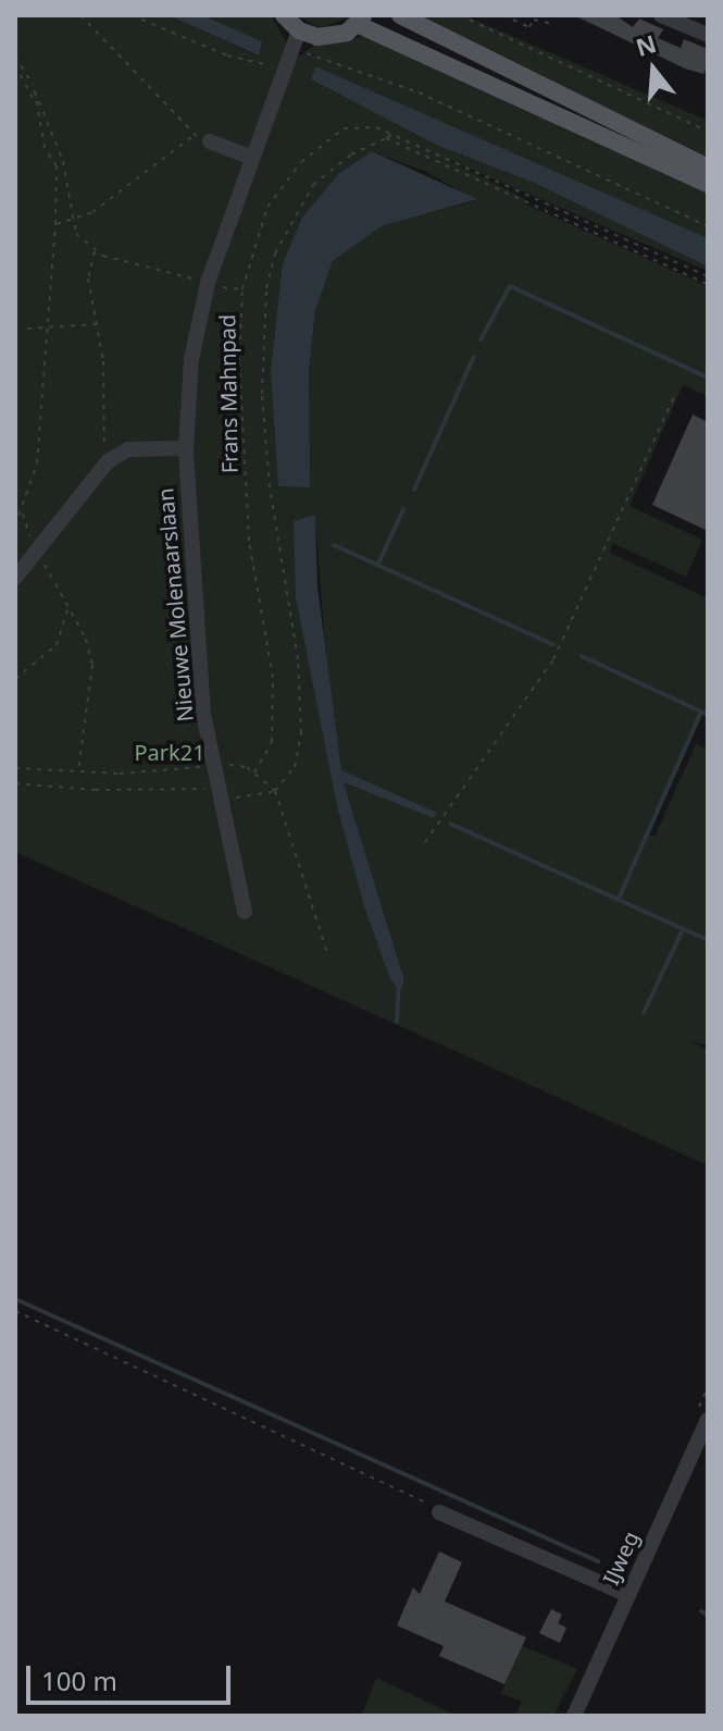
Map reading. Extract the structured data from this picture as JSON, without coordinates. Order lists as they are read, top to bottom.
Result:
{
  "streets": {
    "street": ["Nieuwe Molenaarslaan", "IJweg"],
    "path": ["Frans Mahnpad"]
  },
  "parks": ["Park21"],
  "scale_bar": "100 m",
  "north": "top"
}
